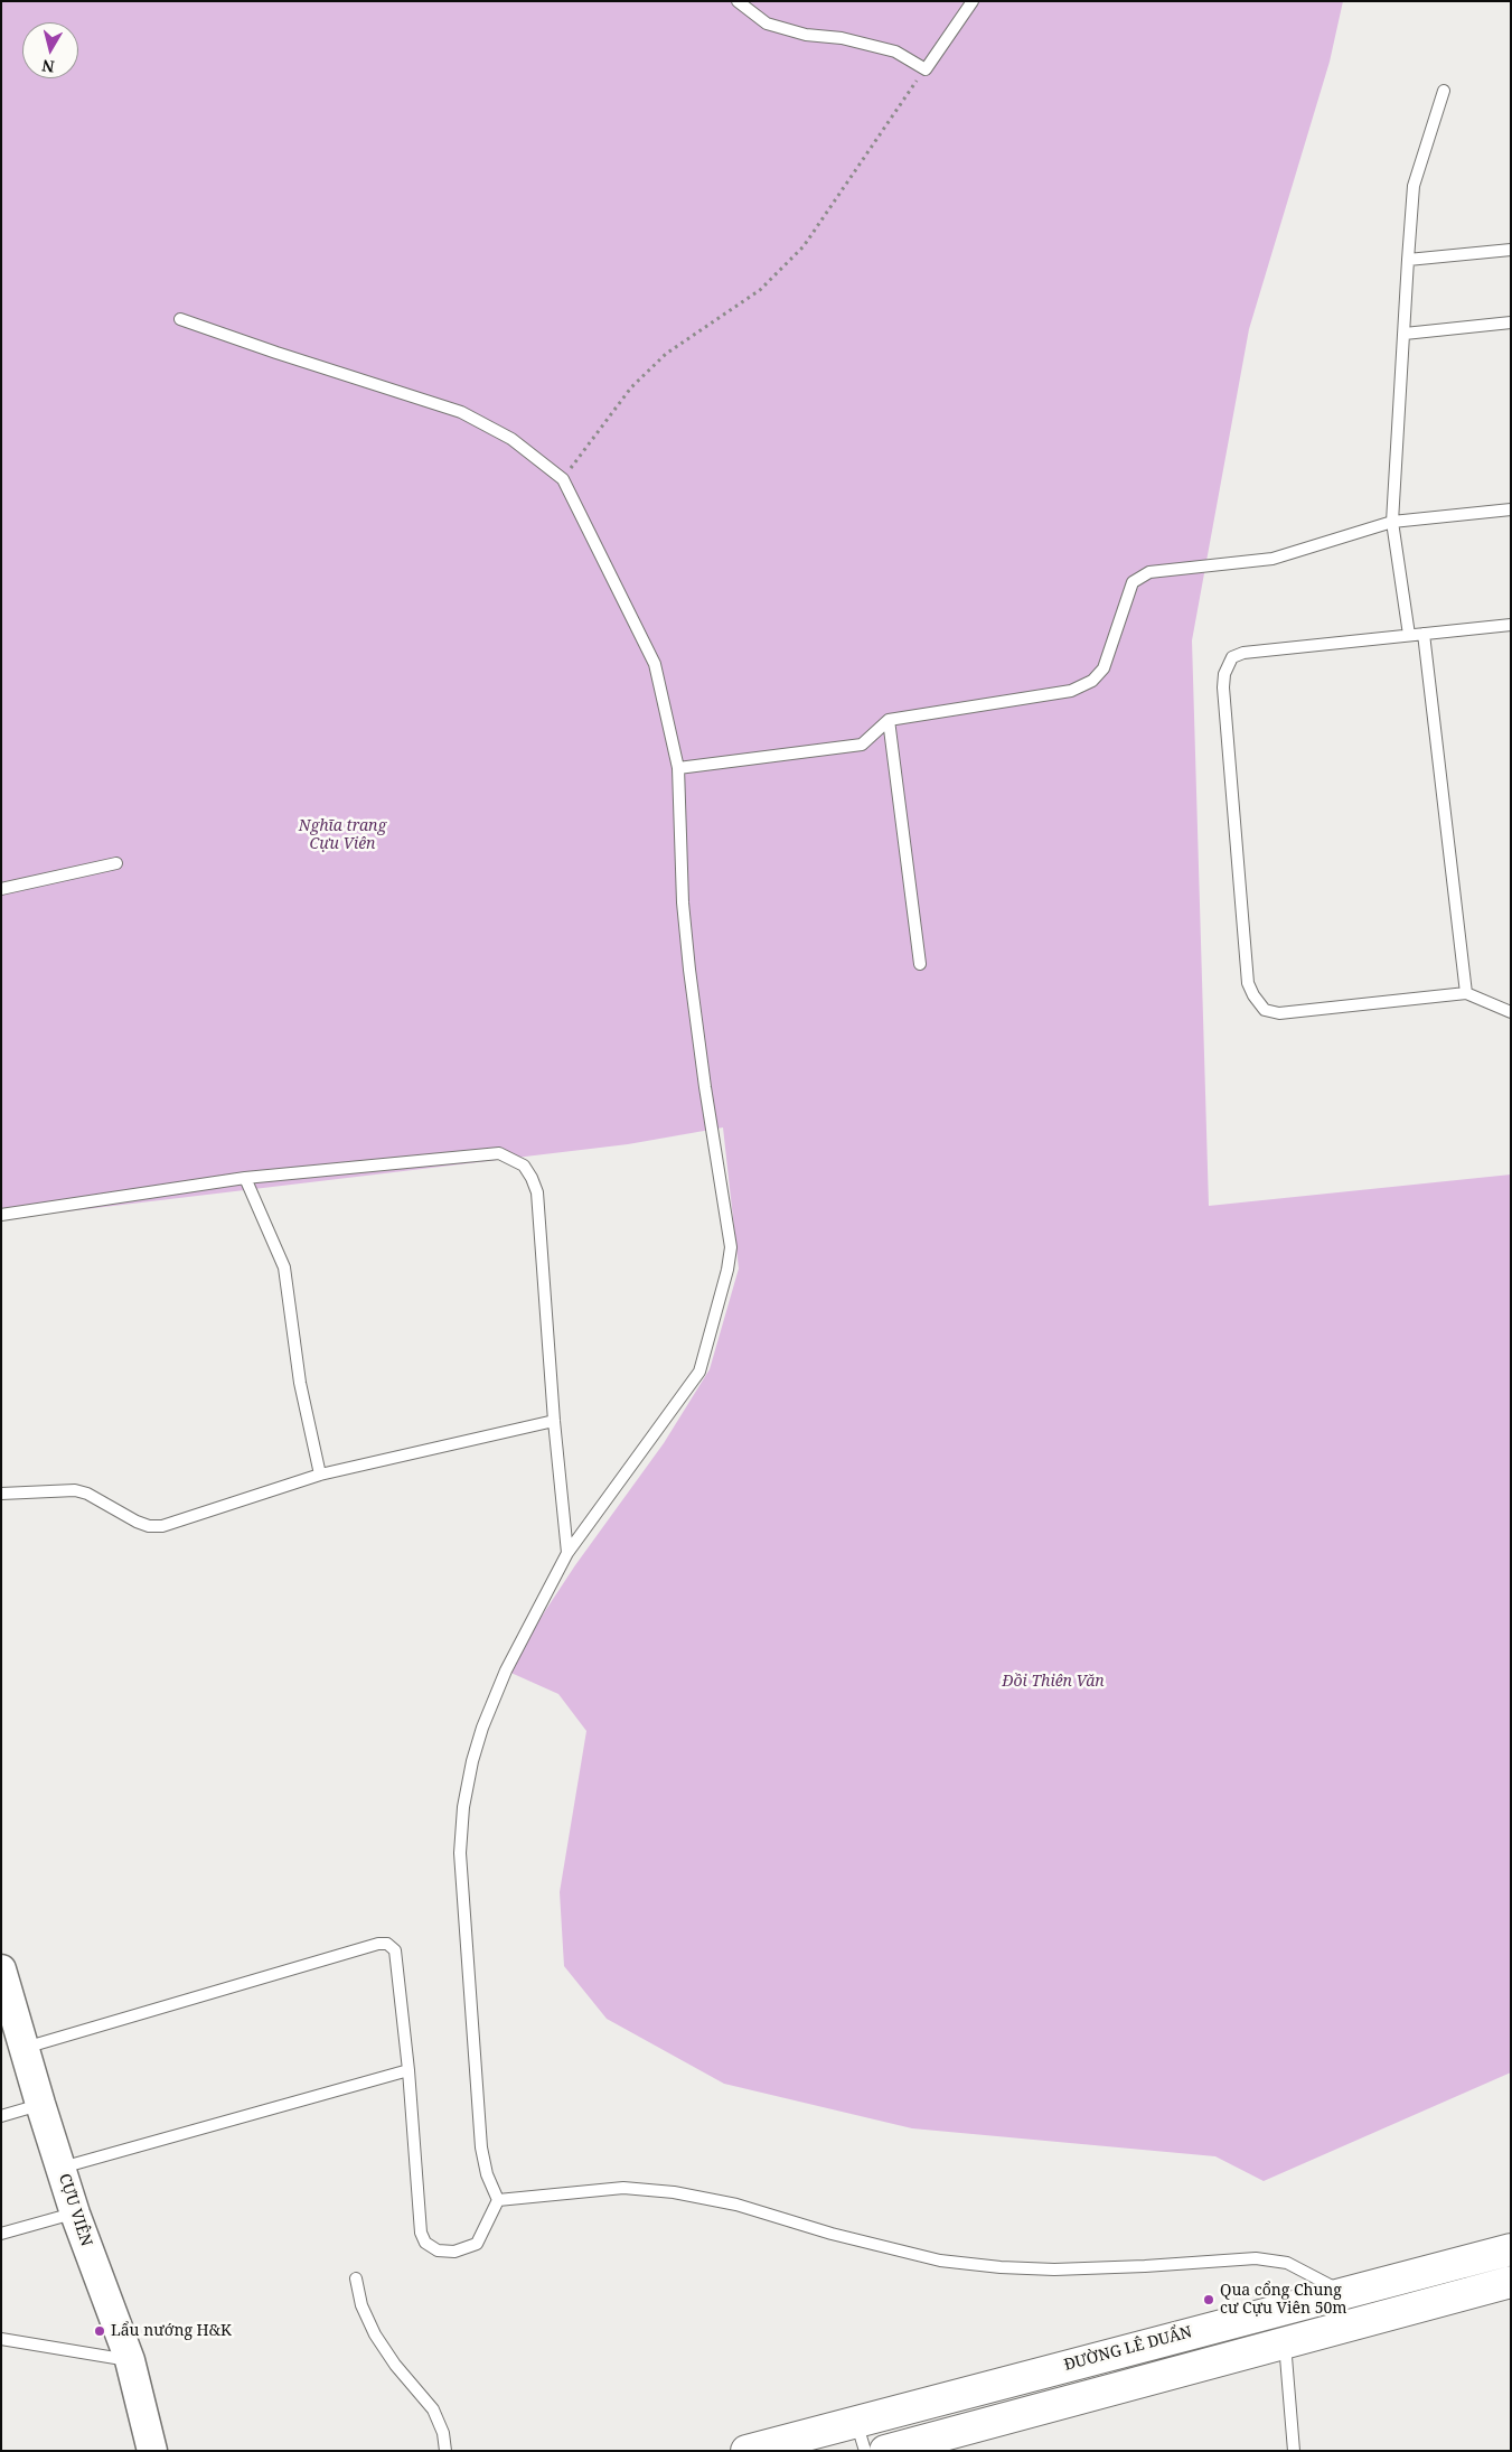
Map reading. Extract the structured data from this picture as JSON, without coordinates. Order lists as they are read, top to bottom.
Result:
{
  "streets": {
    "main road": ["ĐƯỜNG LÊ DUẨN"],
    "street": ["CỰU VIÊN"]
  },
  "parks": ["Nghĩa trang Cựu Viên", "Đồi Thiên Văn"],
  "places": ["Qua cổng Chung cư Cựu Viên 50m", "Lẩu nướng H&K"],
  "north": "bottom"
}
